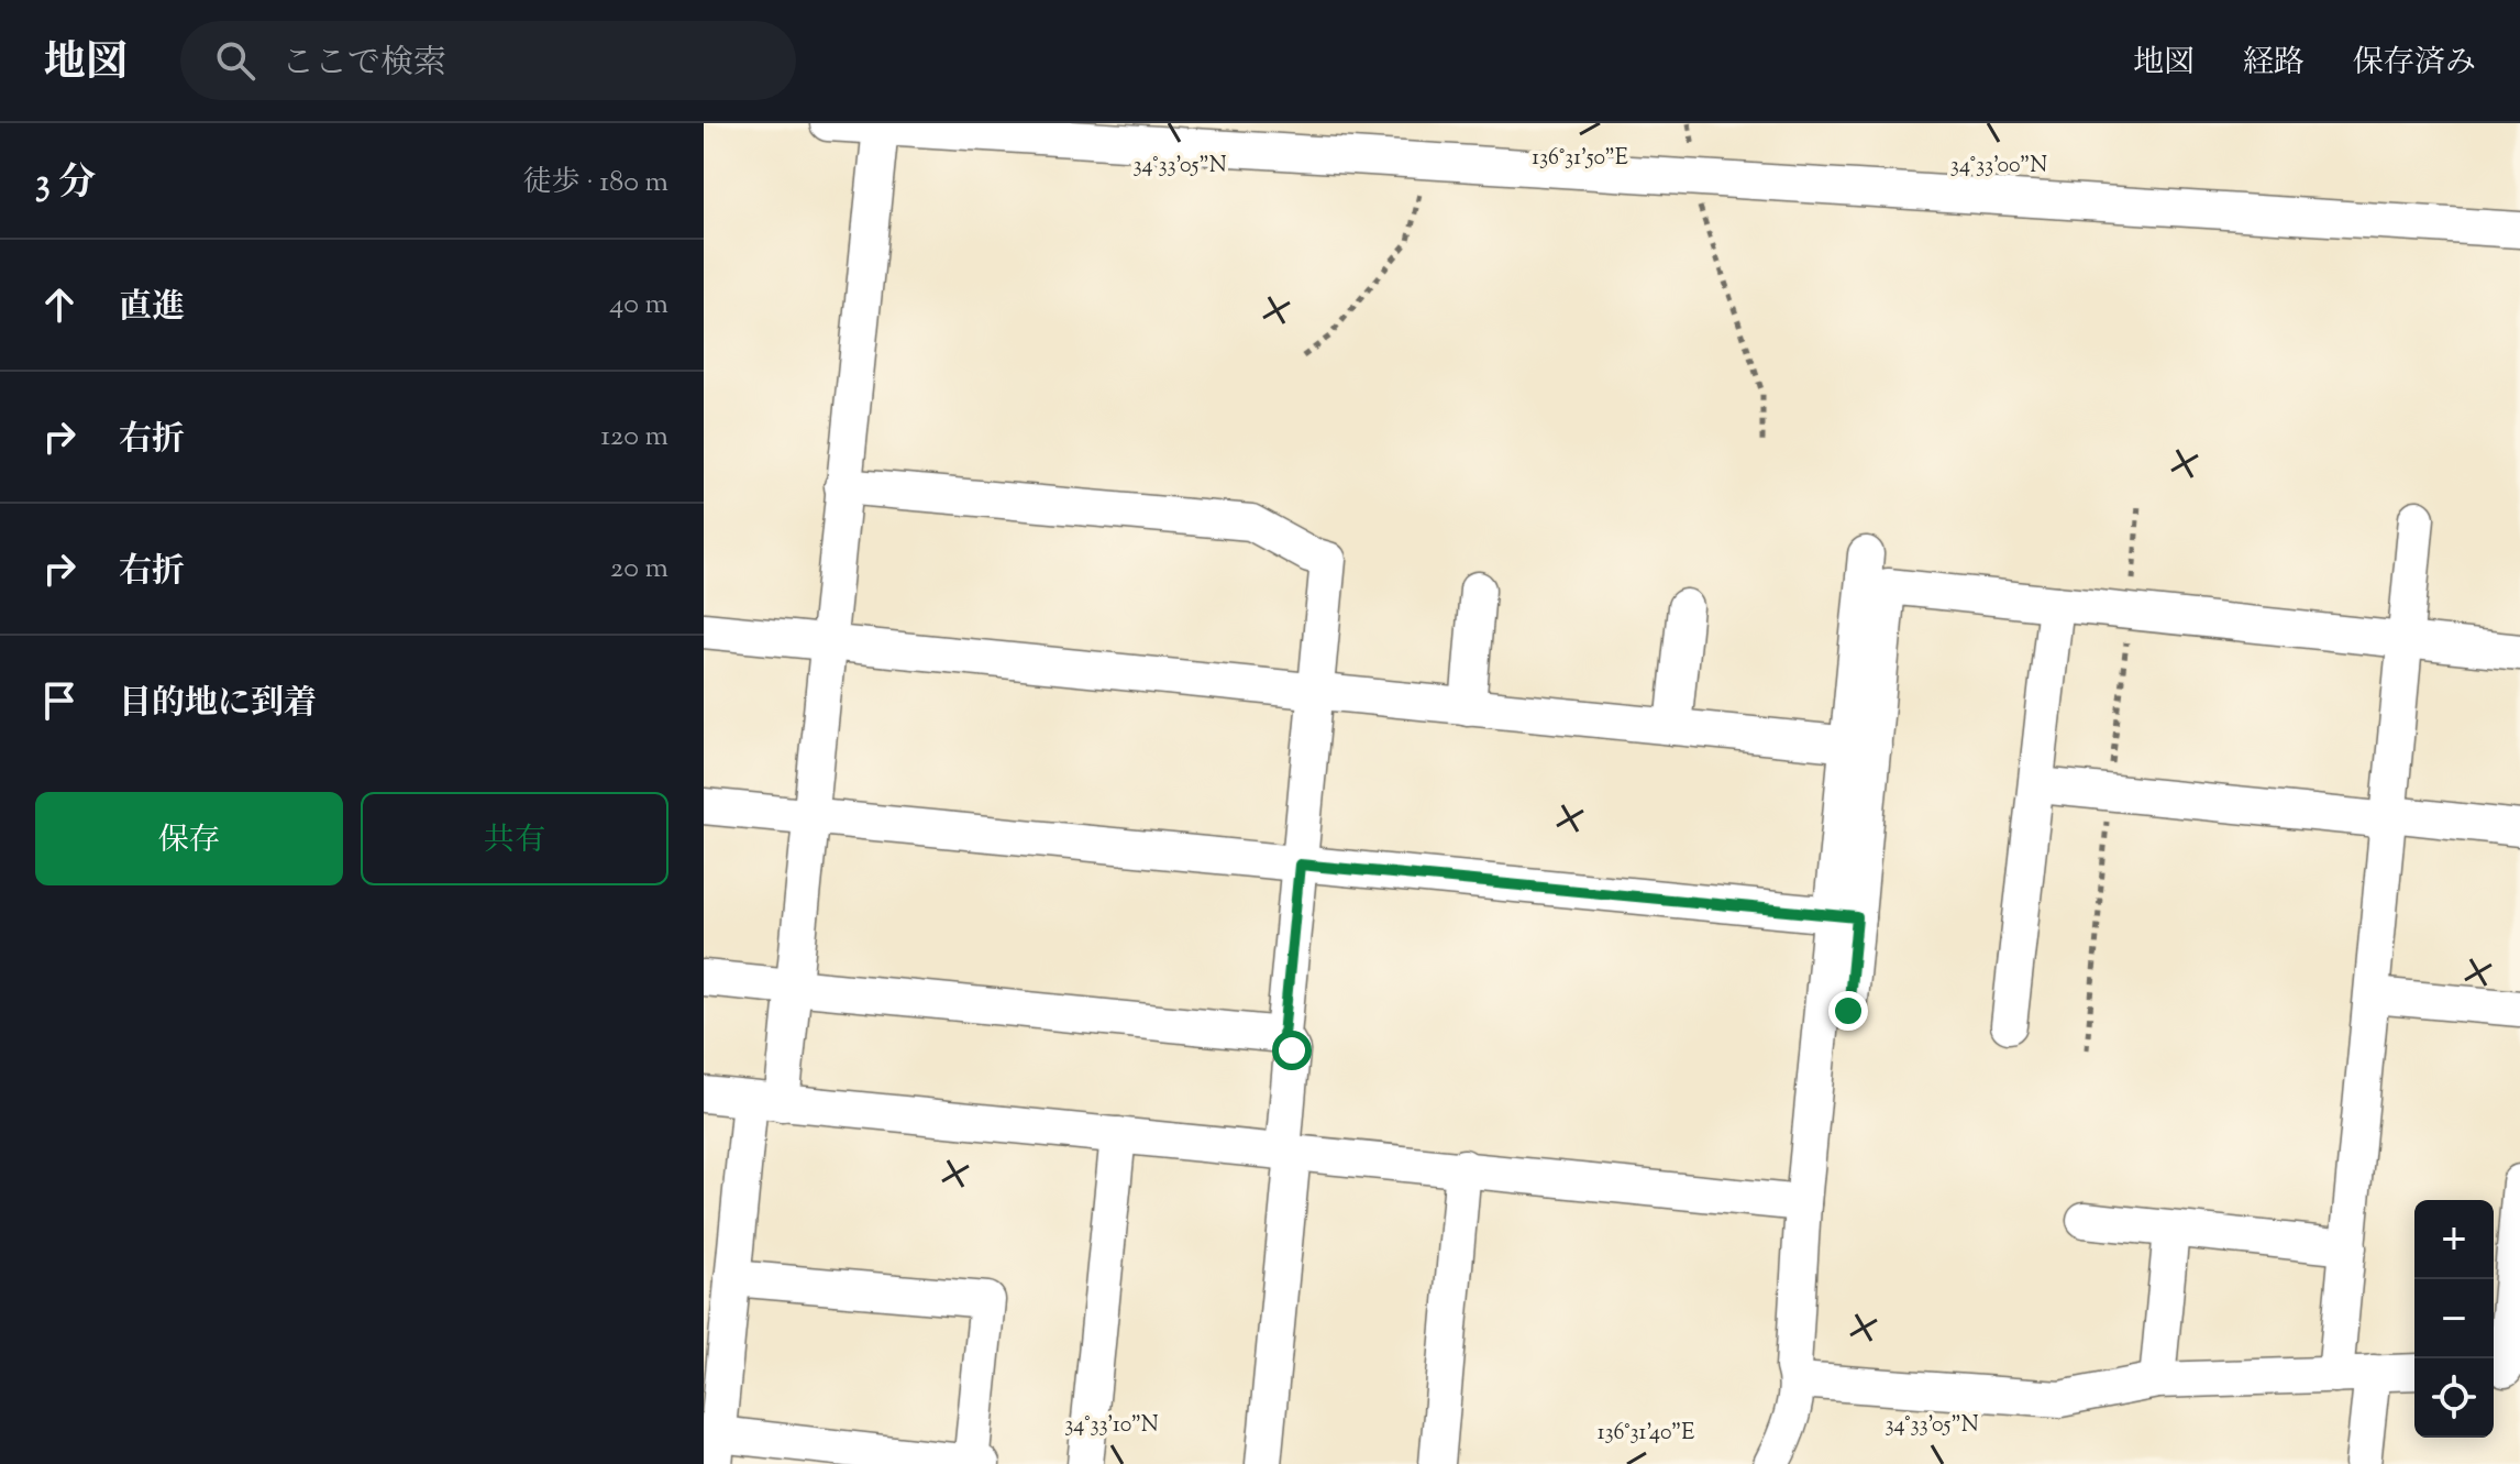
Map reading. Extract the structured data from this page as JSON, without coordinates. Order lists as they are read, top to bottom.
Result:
{
  "page": {
    "header": "地図",
    "search": "ここで検索",
    "nav": ["地図", "経路", "保存済み"],
    "heading": ["3 分", "徒歩 · 180 m"],
    "list": [
      ["直進", "40 m"],
      ["右折", "120 m"],
      ["右折", "20 m"],
      "目的地に到着"
    ],
    "buttons": ["保存", "共有"],
    "map_buttons": ["+", "−"]
  },
  "coordinates": [
    "136°31'50\"E",
    "34°33'05\"N",
    "34°33'00\"N",
    "34°33'10\"N",
    "136°31'40\"E"
  ]
}
